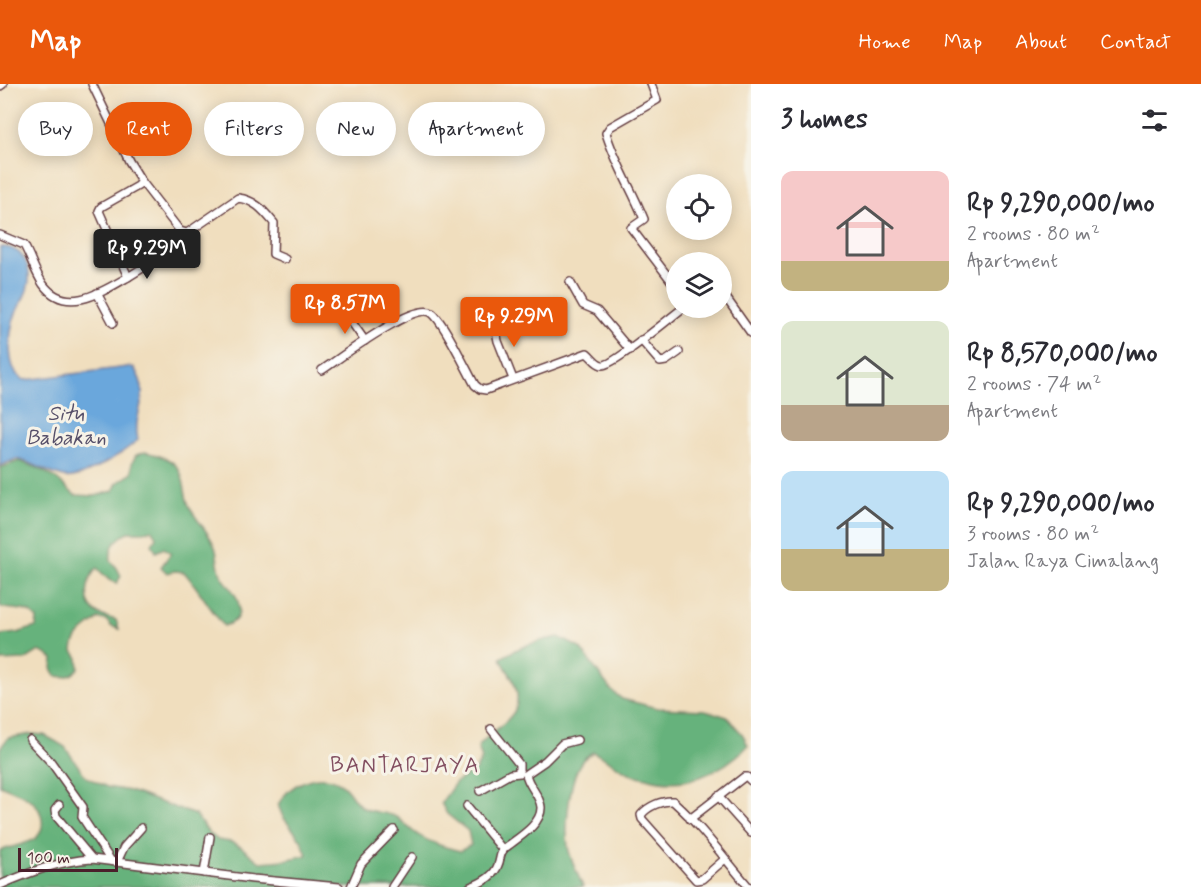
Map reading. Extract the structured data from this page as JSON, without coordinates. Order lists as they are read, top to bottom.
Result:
{
  "districts": ["BANTARJAYA"],
  "water": ["Situ Babakan"],
  "scale_bar": "100 m",
  "page": {
    "header": "Map",
    "nav": [
      "Home",
      "Map",
      "About",
      "Contact"
    ],
    "heading": "3 homes",
    "chip": [
      "Buy",
      "Rent",
      "Filters",
      "New",
      "Apartment"
    ],
    "list": [
      {
        "name": "Rp 9,290,000/mo",
        "note": "2 rooms · 80 m² · Apartment"
      },
      {
        "name": "Rp 8,570,000/mo",
        "note": "2 rooms · 74 m² · Apartment"
      },
      {
        "name": "Rp 9,290,000/mo",
        "note": "3 rooms · 80 m² · Jalan Raya Cimalang"
      }
    ],
    "price": ["Rp 9.29M", "Rp 8.57M", "Rp 9.29M"],
    "scale": "100 m"
  }
}
